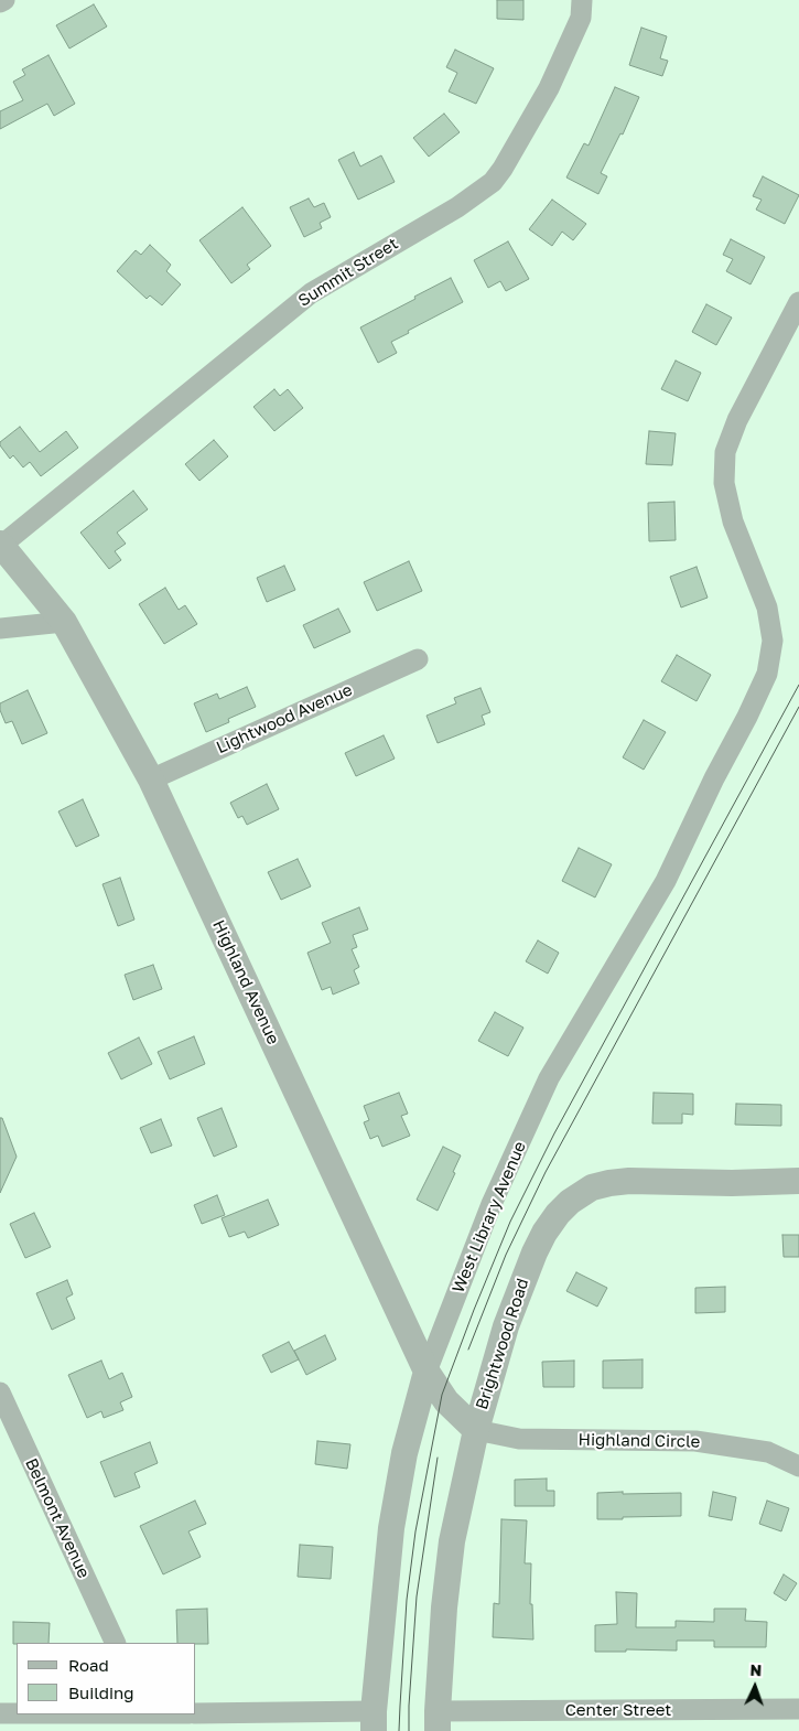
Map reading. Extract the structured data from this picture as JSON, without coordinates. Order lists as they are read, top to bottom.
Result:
{
  "streets": {
    "street": [
      "Summit Street",
      "Lightwood Avenue",
      "Highland Avenue",
      "West Library Avenue",
      "Brightwood Road",
      "Highland Circle",
      "Belmont Avenue",
      "Center Street"
    ]
  },
  "crossings": [
    ["Summit Street", "Highland Avenue"],
    ["Lightwood Avenue", "Highland Avenue"],
    ["Highland Avenue", "West Library Avenue"],
    ["Highland Avenue", "Brightwood Road"],
    ["Highland Avenue", "Highland Circle"],
    ["Brightwood Road", "Highland Circle"],
    ["Brightwood Road", "Center Street"]
  ],
  "legend": ["Road", "Building"],
  "north": "top"
}
